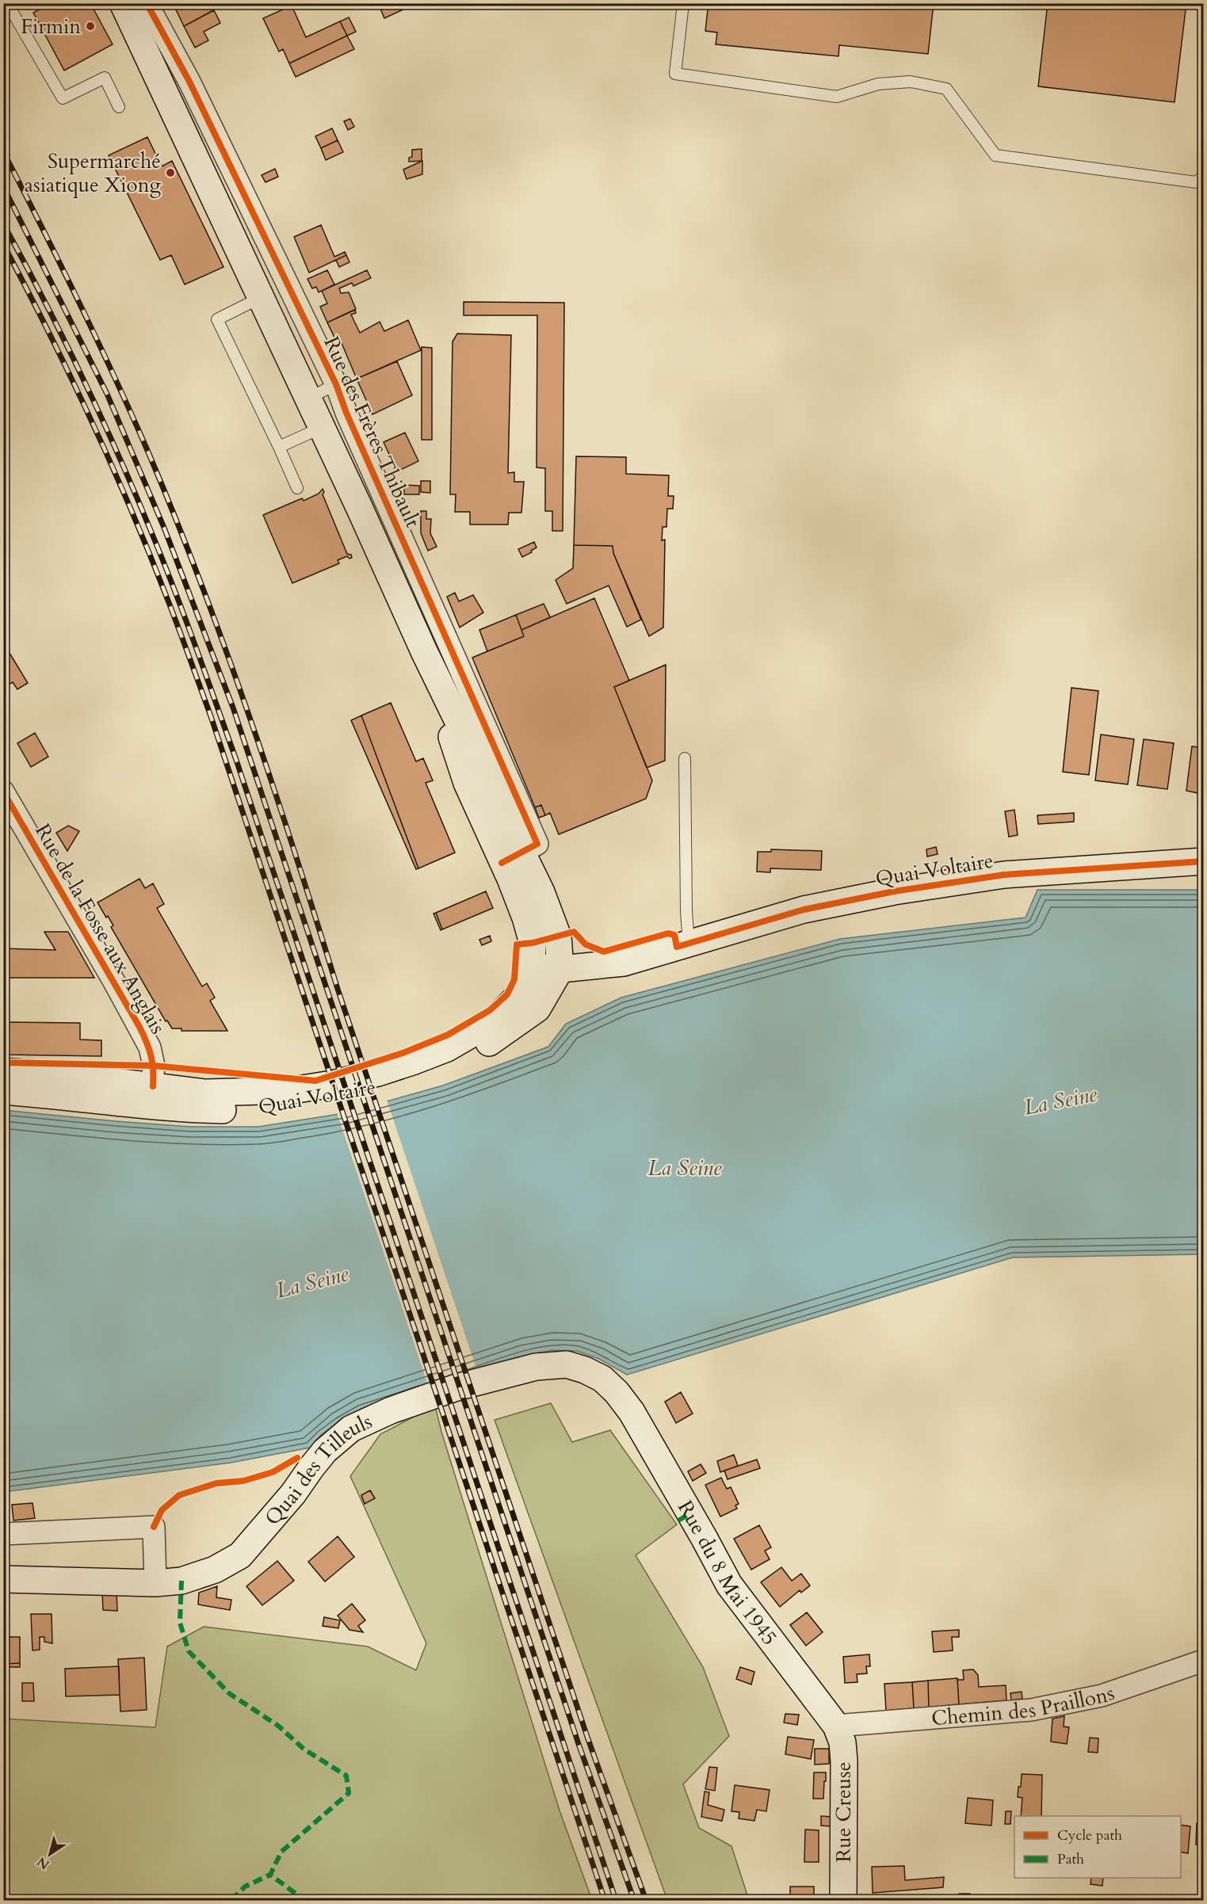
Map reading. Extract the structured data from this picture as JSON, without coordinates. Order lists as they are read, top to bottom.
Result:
{
  "streets": {
    "street": [
      "Rue des Frères Thibault",
      "Quai Voltaire",
      "Rue de la Fosse aux Anglais",
      "Quai des Tilleuls",
      "Rue du 8 Mai 1945",
      "Chemin des Praillons",
      "Rue Creuse"
    ]
  },
  "crossings": [
    ["Rue des Frères Thibault", "Quai Voltaire"],
    ["Quai Voltaire", "Rue de la Fosse aux Anglais"],
    ["Quai des Tilleuls", "Rue du 8 Mai 1945"],
    ["Rue du 8 Mai 1945", "Chemin des Praillons"],
    ["Rue du 8 Mai 1945", "Rue Creuse"],
    ["Chemin des Praillons", "Rue Creuse"]
  ],
  "water": ["La Seine"],
  "places": ["Firmin", "Supermarché asiatique Xiong"],
  "legend": ["Cycle path", "Path"],
  "north": "bottom left"
}
